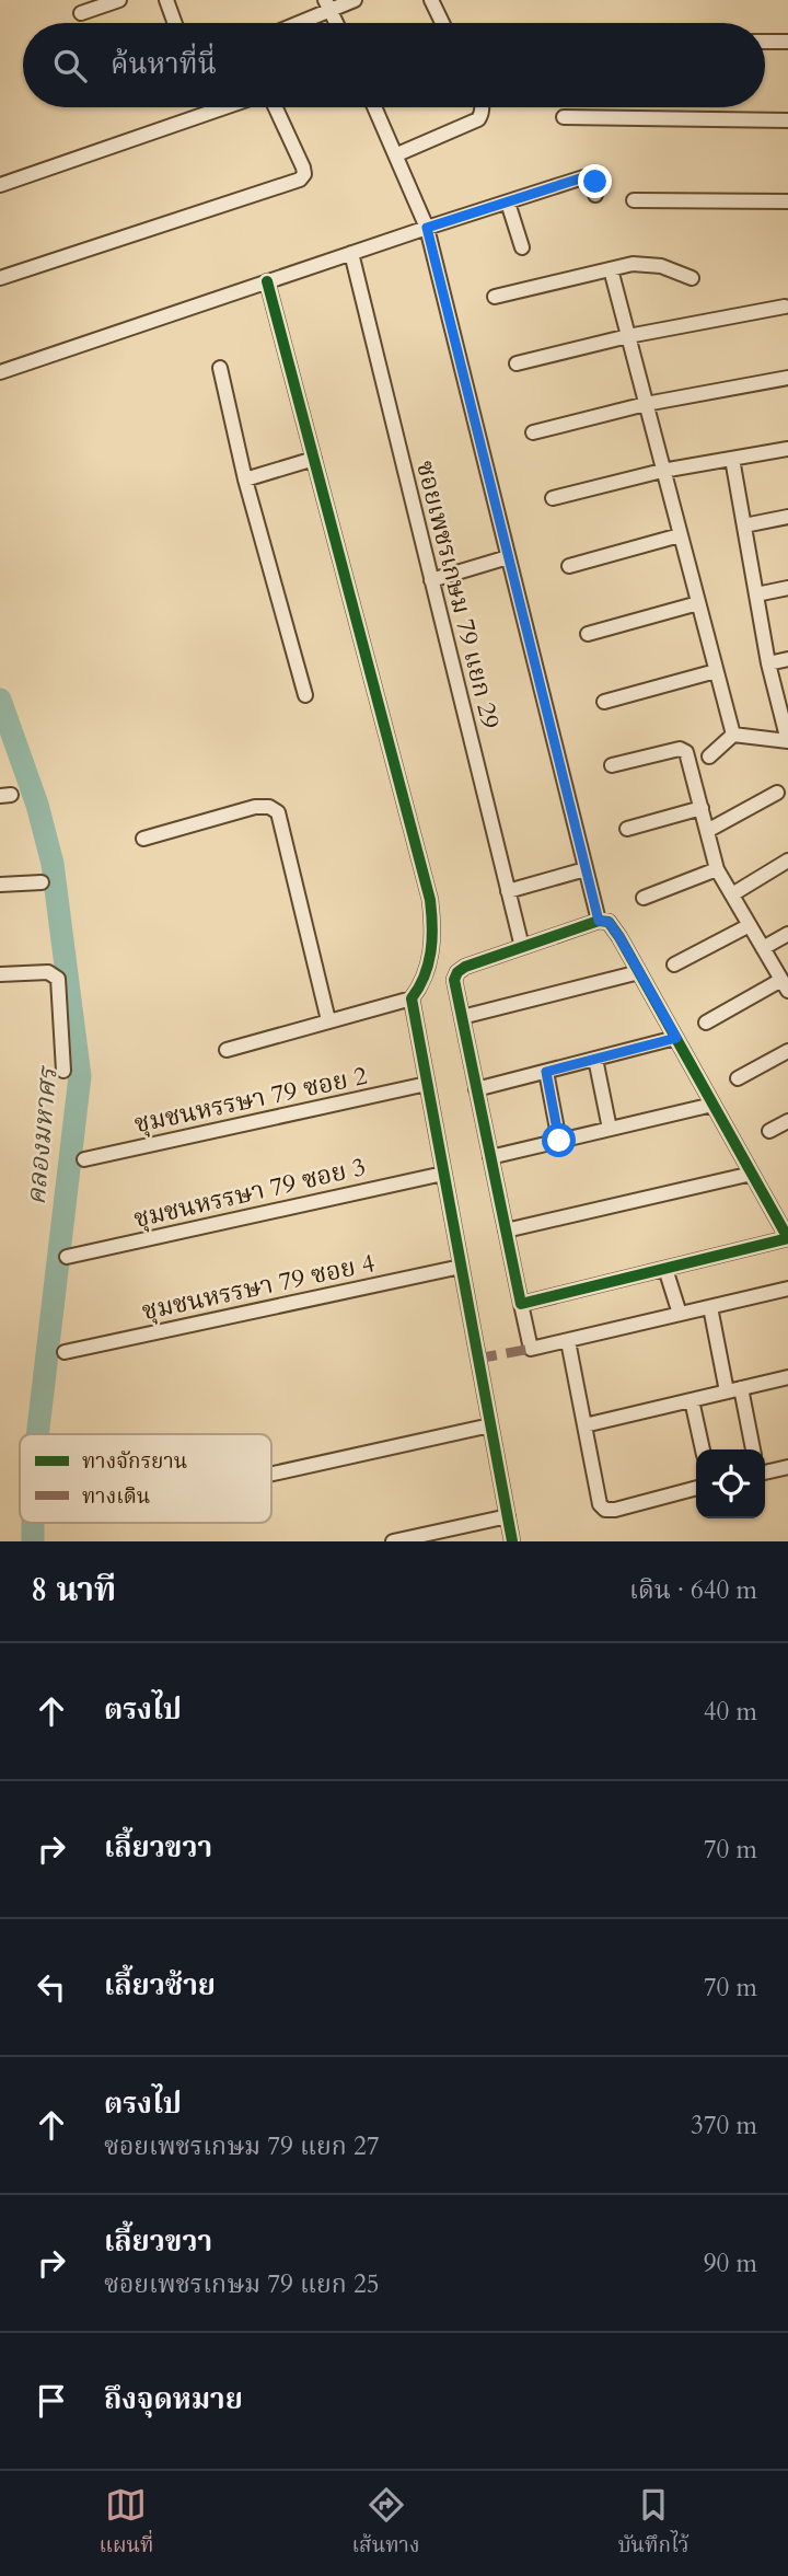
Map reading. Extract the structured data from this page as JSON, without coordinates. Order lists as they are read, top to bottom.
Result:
{
  "streets": {
    "street": [
      "ซอยเพชรเกษม 79 แยก 29",
      "ชุมชนหรรษา 79 ซอย 2",
      "ชุมชนหรรษา 79 ซอย 3",
      "ชุมชนหรรษา 79 ซอย 4"
    ]
  },
  "water": ["คลองมหาศร"],
  "legend": ["ทางจักรยาน", "ทางเดิน"],
  "page": {
    "search": "ค้นหาที่นี่",
    "heading": ["8 นาที", "เดิน · 640 m"],
    "list": [
      ["ตรงไป", "40 m"],
      ["เลี้ยวขวา", "70 m"],
      ["เลี้ยวซ้าย", "70 m"],
      ["ตรงไป", "ซอยเพชรเกษม 79 แยก 27", "370 m"],
      ["เลี้ยวขวา", "ซอยเพชรเกษม 79 แยก 25", "90 m"],
      "ถึงจุดหมาย"
    ],
    "nav": ["แผนที่", "เส้นทาง", "บันทึกไว้"]
  }
}
